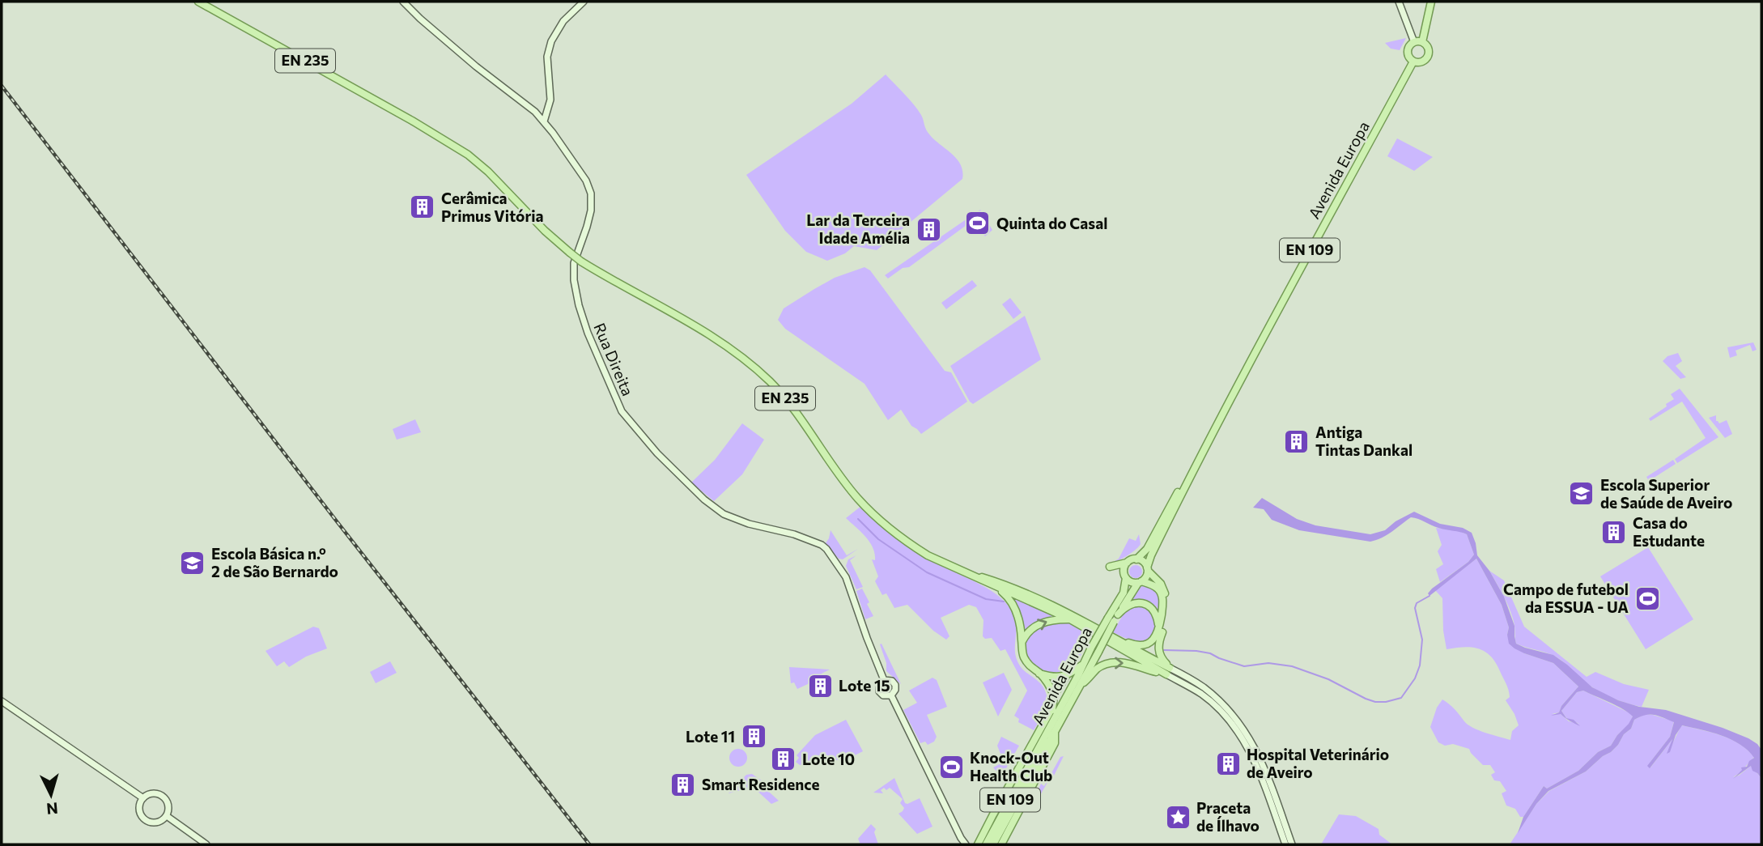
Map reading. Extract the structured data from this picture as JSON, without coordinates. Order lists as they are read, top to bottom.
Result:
{
  "streets": {
    "main road": [
      "EN 235",
      "Avenida Europa",
      "EN 109",
      "Rua Direita"
    ]
  },
  "places": {
    "building": [
      "Cerâmica Primus Vitória",
      "Lar da Terceira Idade Amélia",
      "Antiga Tintas Dankal",
      "Casa do Estudante",
      "Lote 15",
      "Lote 11",
      "Lote 10",
      "Hospital Veterinário de Aveiro",
      "Smart Residence"
    ],
    "sports": ["Quinta do Casal", "Campo de futebol da ESSUA - UA", "Knock-Out Health Club"],
    "school or university": ["Escola Superior de Saúde de Aveiro", "Escola Básica n.º 2 de São Bernardo"],
    "place": ["Praceta de Ílhavo"]
  },
  "north": "bottom"
}
